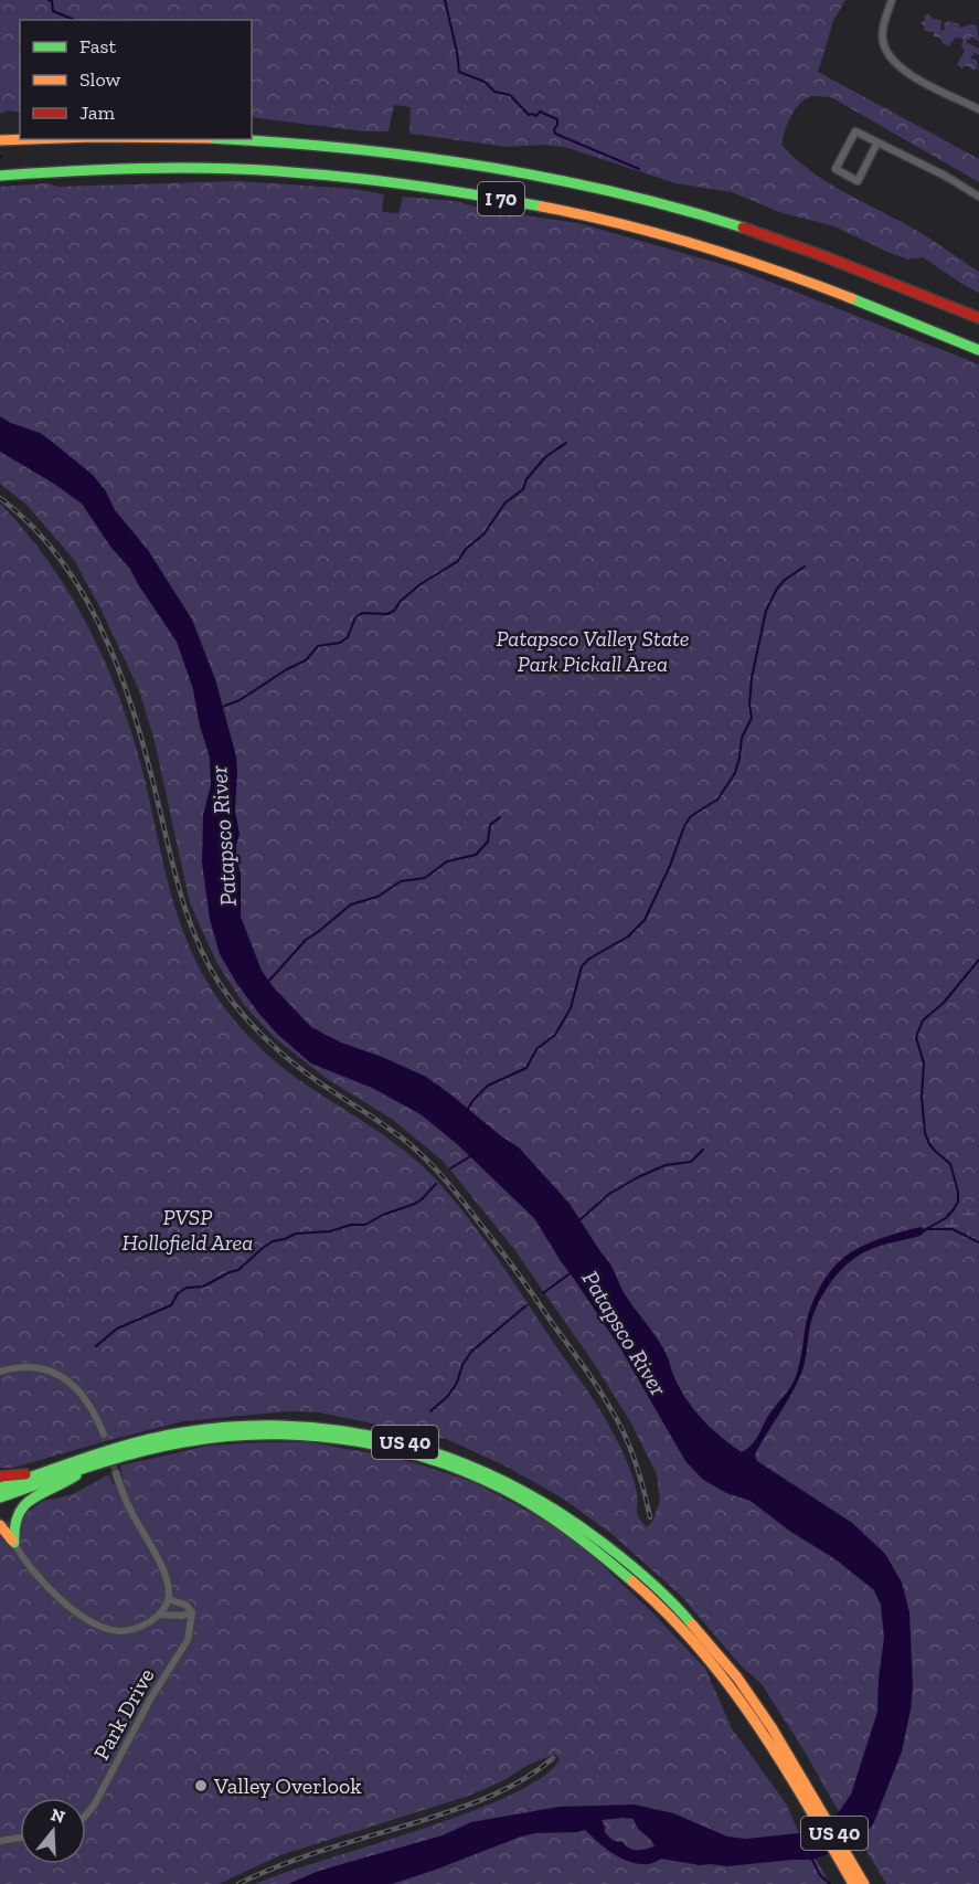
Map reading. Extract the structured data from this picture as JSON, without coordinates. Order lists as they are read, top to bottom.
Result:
{
  "streets": {
    "main road": ["I 70", "US 40"],
    "street": ["Park Drive"]
  },
  "water": ["Patapsco River"],
  "parks": ["Patapsco Valley State Park Pickall Area", "PVSP Hollofield Area"],
  "places": ["Valley Overlook"],
  "legend": ["Fast", "Slow", "Jam"],
  "north": "top"
}
